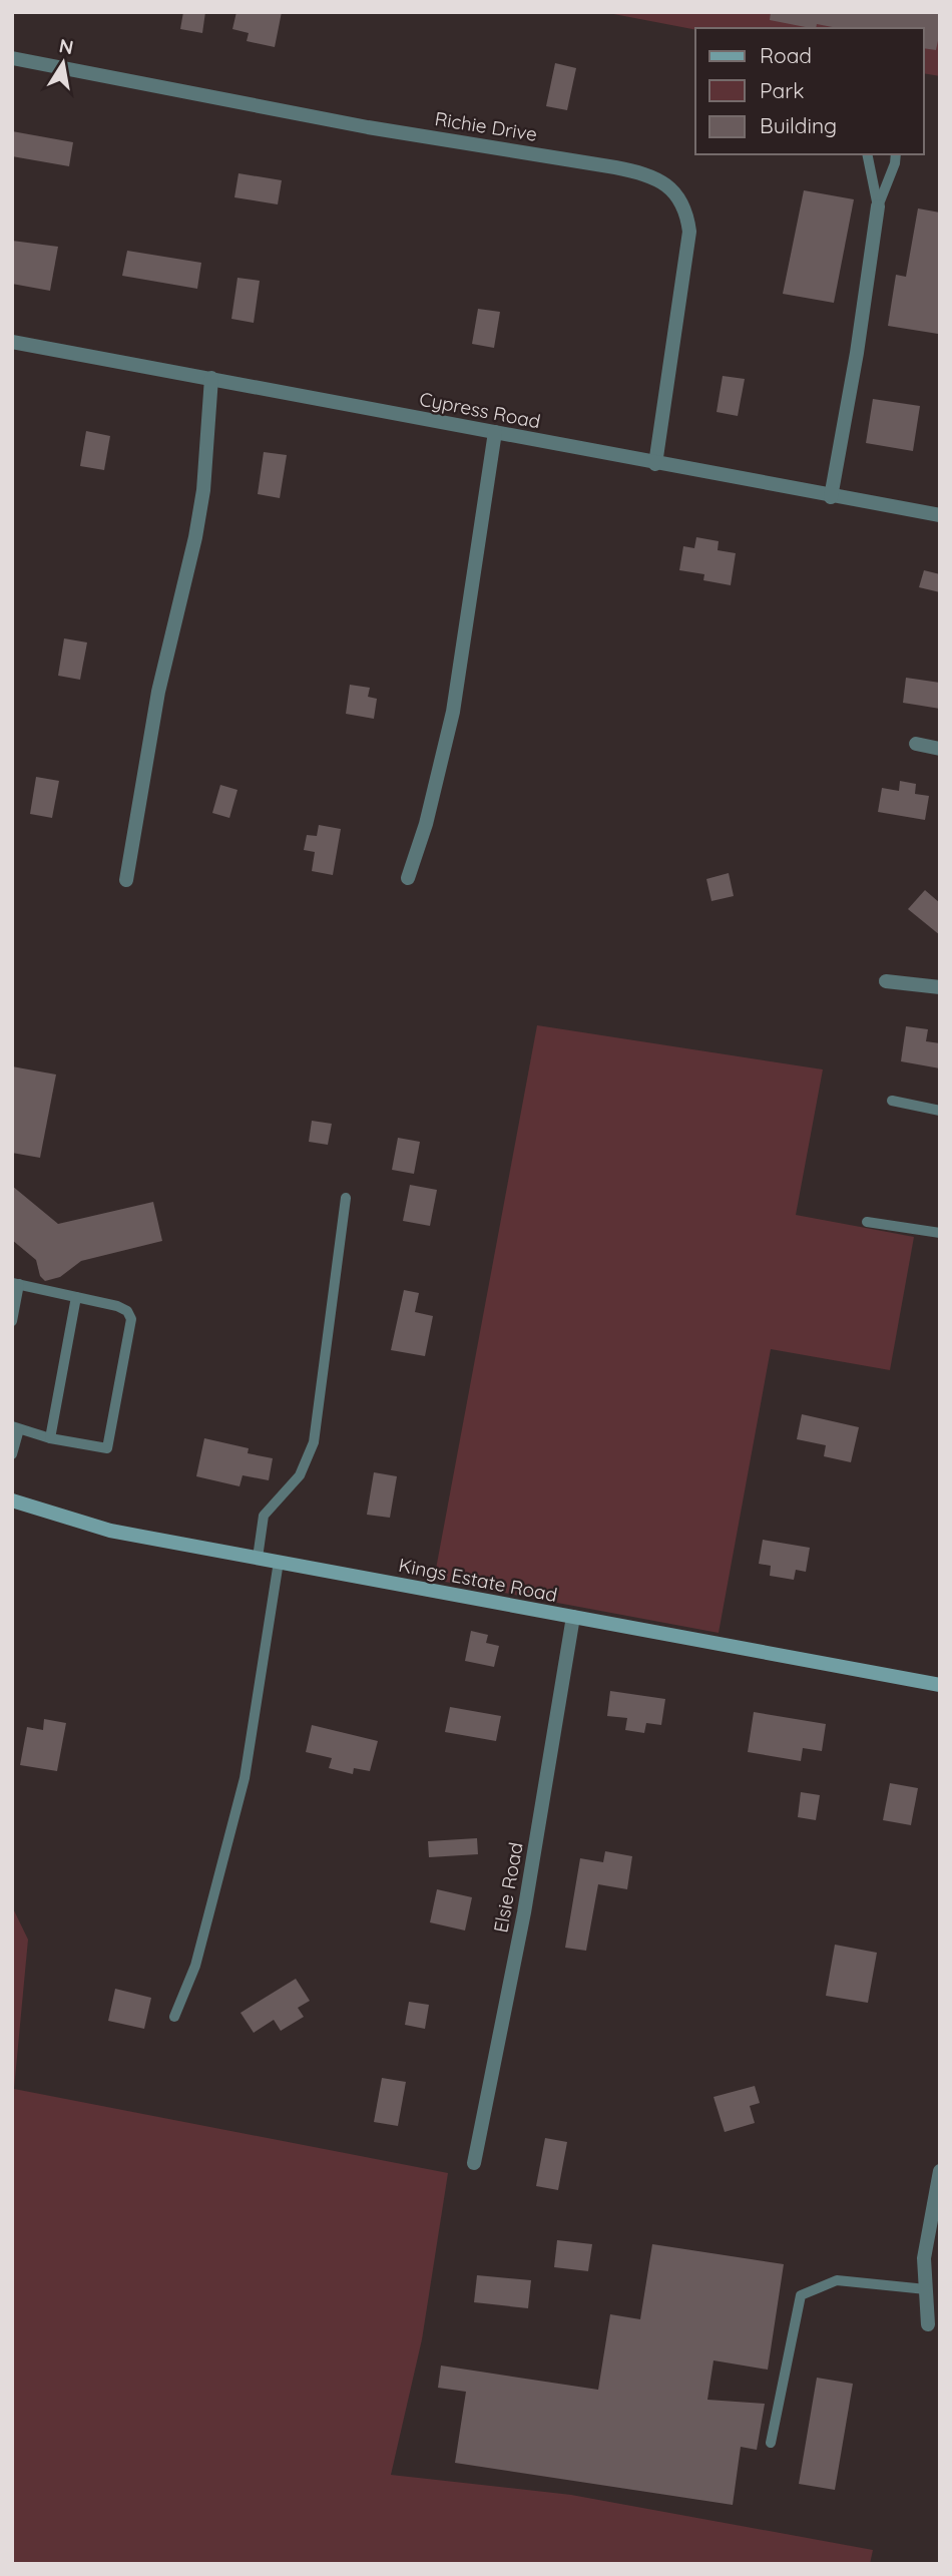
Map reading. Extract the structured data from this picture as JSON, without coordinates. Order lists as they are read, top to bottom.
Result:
{
  "streets": {
    "street": [
      "Richie Drive",
      "Cypress Road",
      "Kings Estate Road",
      "Elsie Road"
    ]
  },
  "crossings": [
    ["Richie Drive", "Cypress Road"],
    ["Kings Estate Road", "Elsie Road"]
  ],
  "legend": ["Road", "Park", "Building"],
  "north": "top"
}
